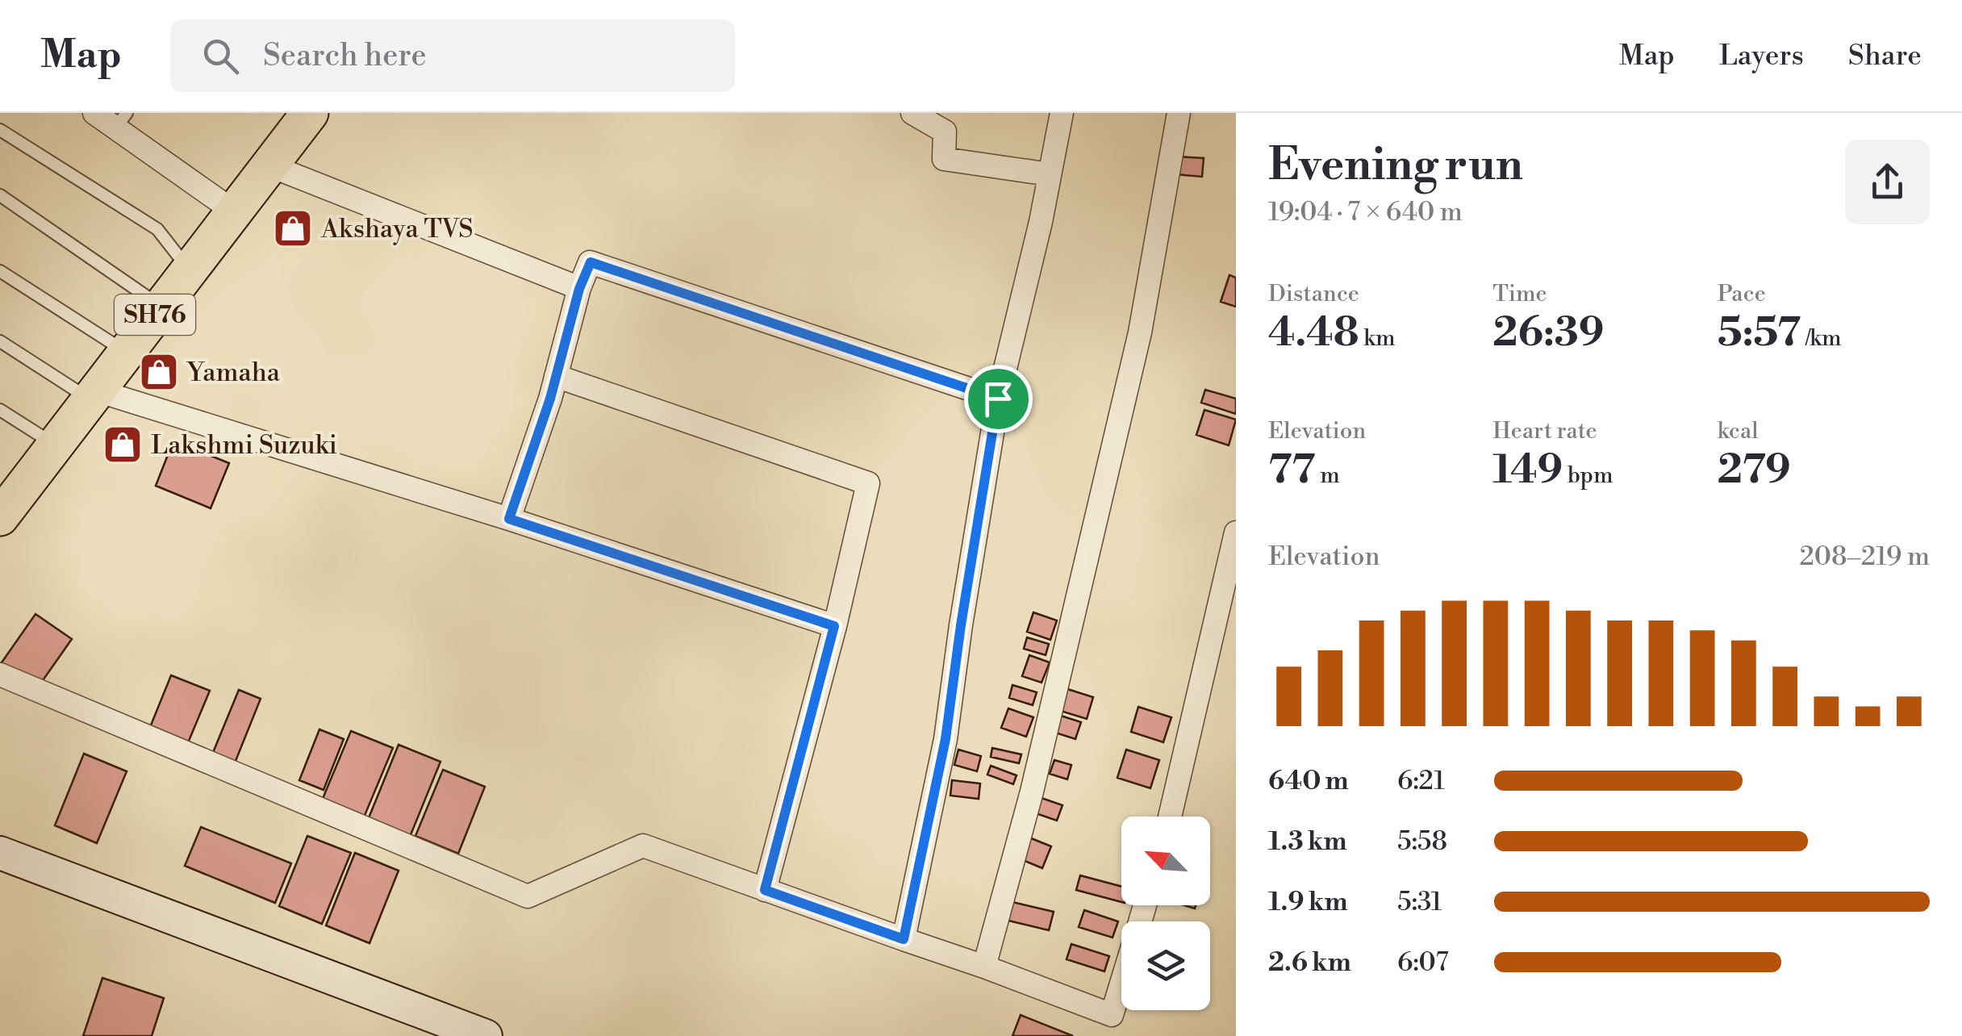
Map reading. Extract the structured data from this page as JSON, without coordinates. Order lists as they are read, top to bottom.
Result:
{
  "streets": {
    "main road": ["SH76"]
  },
  "places": {
    "shop": ["Akshaya TVS", "Yamaha", "Lakshmi Suzuki"]
  },
  "north": "top left",
  "page": {
    "header": "Map",
    "search": "Search here",
    "nav": ["Map", "Layers", "Share"],
    "heading": ["Evening run", "19:04 · 7 × 640 m"],
    "stats": [
      ["Distance", "4.48 km"],
      ["Time", "26:39"],
      ["Pace", "5:57 /km"],
      ["Elevation", "77 m"],
      ["Heart rate", "149 bpm"],
      ["kcal", "279"]
    ],
    "chart": ["Elevation", "208–219 m"],
    "list": [
      {
        "name": "640 m",
        "note": "6:21"
      },
      {
        "name": "1.3 km",
        "note": "5:58"
      },
      {
        "name": "1.9 km",
        "note": "5:31"
      },
      {
        "name": "2.6 km",
        "note": "6:07"
      }
    ]
  }
}
